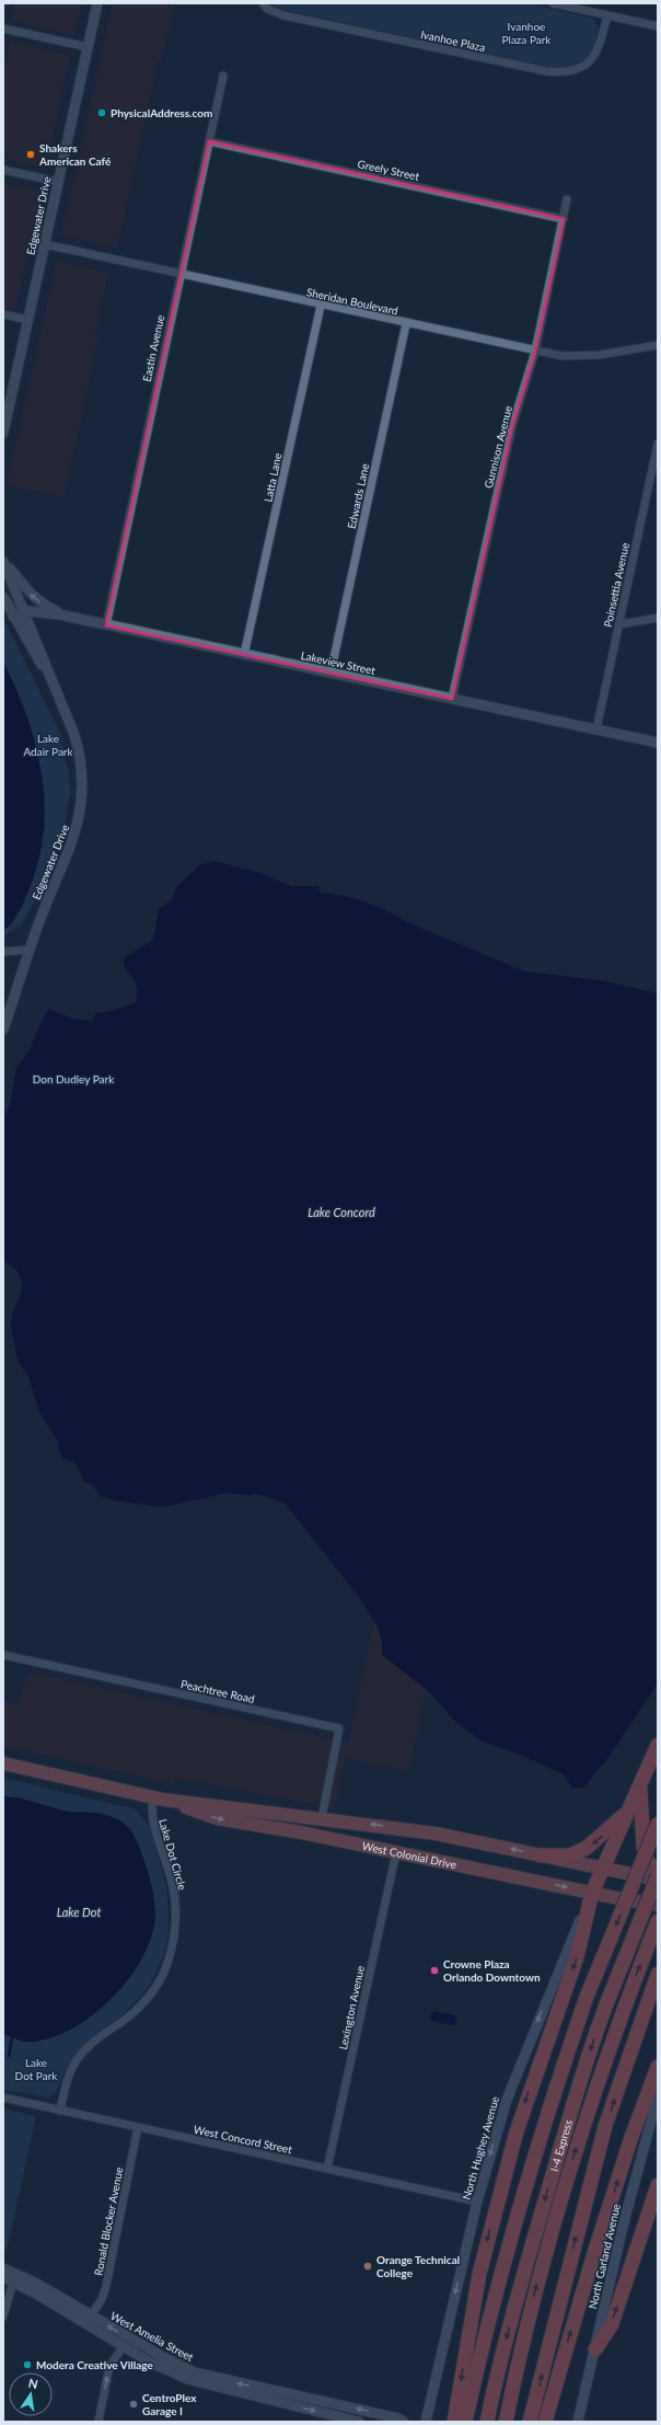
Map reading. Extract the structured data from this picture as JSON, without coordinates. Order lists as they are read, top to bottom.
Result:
{
  "streets": {
    "highway": ["West Colonial Drive", "I-4 Express"],
    "street": [
      "Ivanhoe Plaza",
      "Greely Street",
      "Edgewater Drive",
      "Sheridan Boulevard",
      "Eastin Avenue",
      "Gunnison Avenue",
      "Latta Lane",
      "Edwards Lane",
      "Poinsettia Avenue",
      "Lakeview Street",
      "Peachtree Road",
      "Lake Dot Circle",
      "Lexington Avenue",
      "West Concord Street",
      "North Hughey Avenue",
      "Ronald Blocker Avenue",
      "North Garland Avenue",
      "West Amelia Street"
    ]
  },
  "crossings": [
    ["Greely Street", "Eastin Avenue"],
    ["Greely Street", "Gunnison Avenue"],
    ["Edgewater Drive", "Sheridan Boulevard"],
    ["Edgewater Drive", "Lakeview Street"],
    ["Sheridan Boulevard", "Eastin Avenue"],
    ["Sheridan Boulevard", "Gunnison Avenue"],
    ["Sheridan Boulevard", "Latta Lane"],
    ["Sheridan Boulevard", "Edwards Lane"],
    ["Eastin Avenue", "Lakeview Street"],
    ["Gunnison Avenue", "Lakeview Street"],
    ["Latta Lane", "Lakeview Street"],
    ["Edwards Lane", "Lakeview Street"],
    ["Poinsettia Avenue", "Lakeview Street"],
    ["Peachtree Road", "West Colonial Drive"],
    ["Lake Dot Circle", "West Colonial Drive"],
    ["Lake Dot Circle", "West Concord Street"],
    ["West Colonial Drive", "Lexington Avenue"],
    ["West Colonial Drive", "I-4 Express"],
    ["West Colonial Drive", "North Hughey Avenue"],
    ["Lexington Avenue", "West Concord Street"],
    ["West Concord Street", "North Hughey Avenue"],
    ["West Concord Street", "Ronald Blocker Avenue"],
    ["Ronald Blocker Avenue", "West Amelia Street"]
  ],
  "one_way": ["North Hughey Avenue"],
  "water": ["Lake Concord", "Lake Dot"],
  "parks": [
    "Ivanhoe Plaza Park",
    "Lake Adair Park",
    "Don Dudley Park",
    "Lake Dot Park"
  ],
  "places": [
    "PhysicalAddress.com",
    "Shakers American Café",
    "Crowne Plaza Orlando Downtown",
    "Orange Technical College",
    "Modera Creative Village",
    "CentroPlex Garage I"
  ],
  "north": "top"
}
